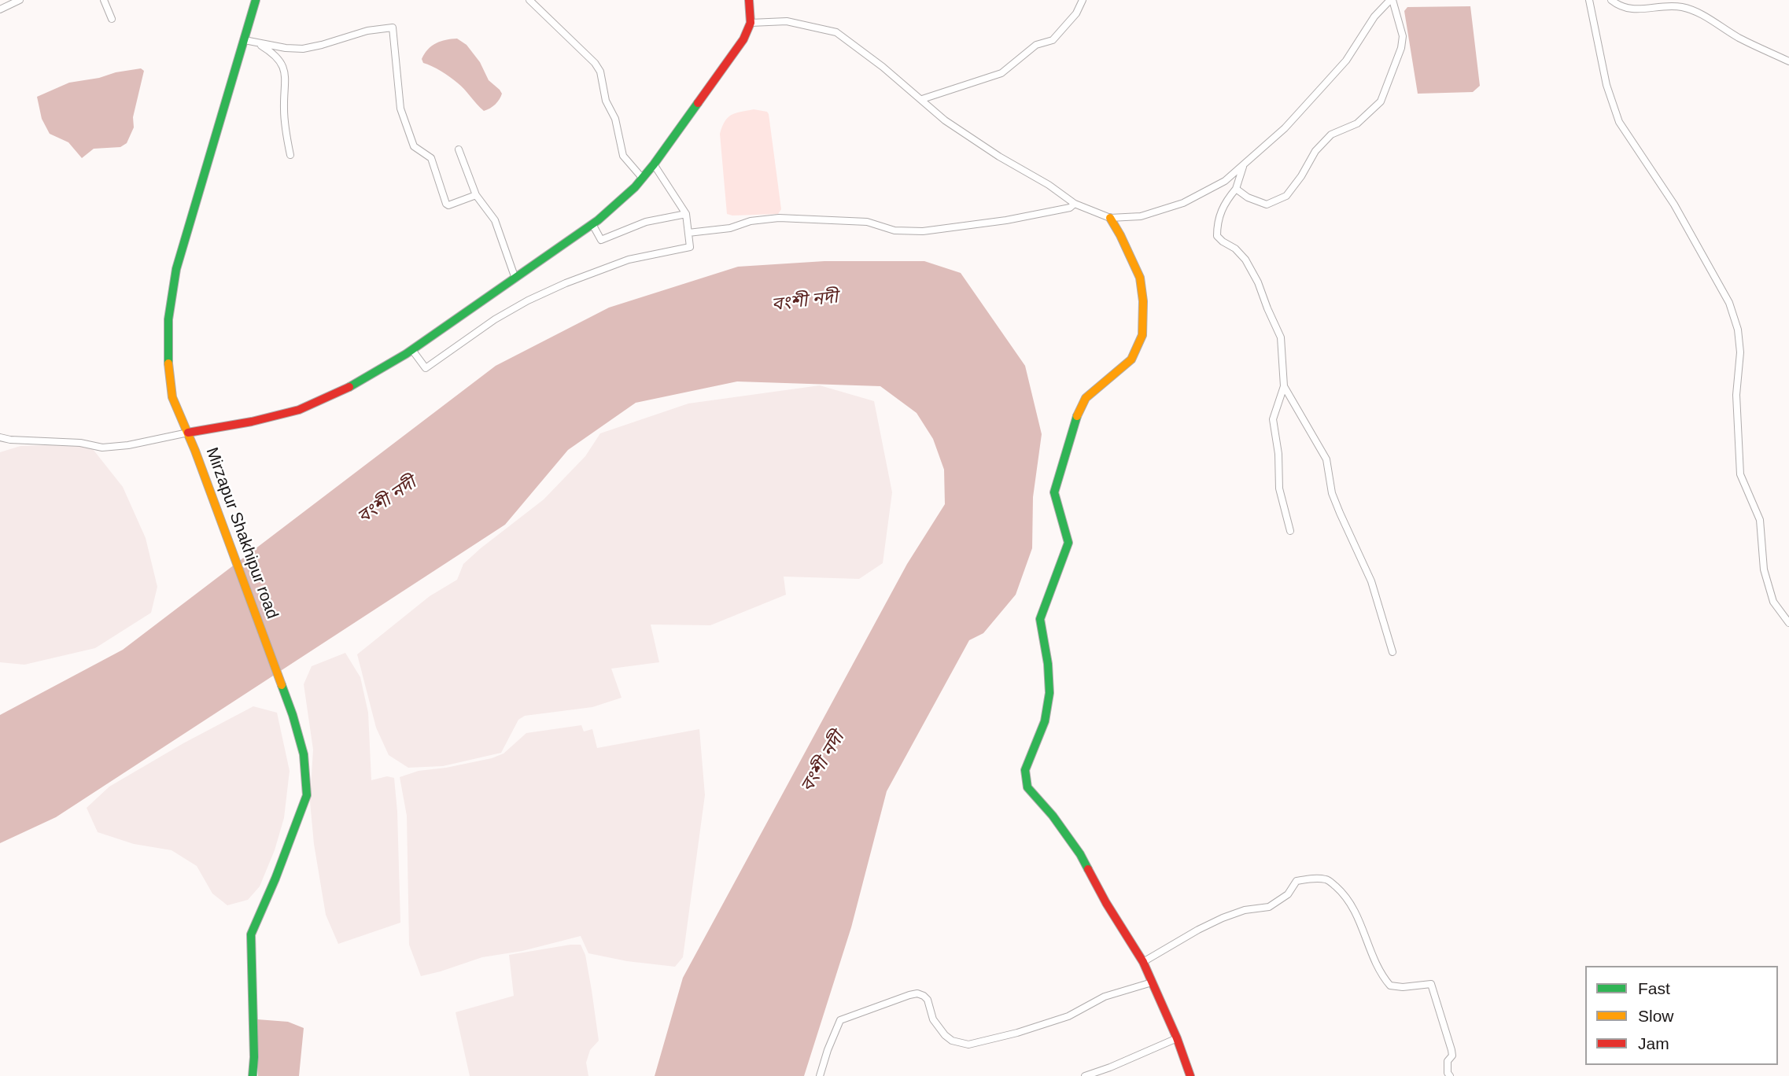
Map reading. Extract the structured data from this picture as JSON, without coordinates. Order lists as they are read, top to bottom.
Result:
{
  "streets": {
    "street": ["Mirzapur Shakhipur road"]
  },
  "water": ["বংশী নদী"],
  "legend": ["Fast", "Slow", "Jam"]
}
